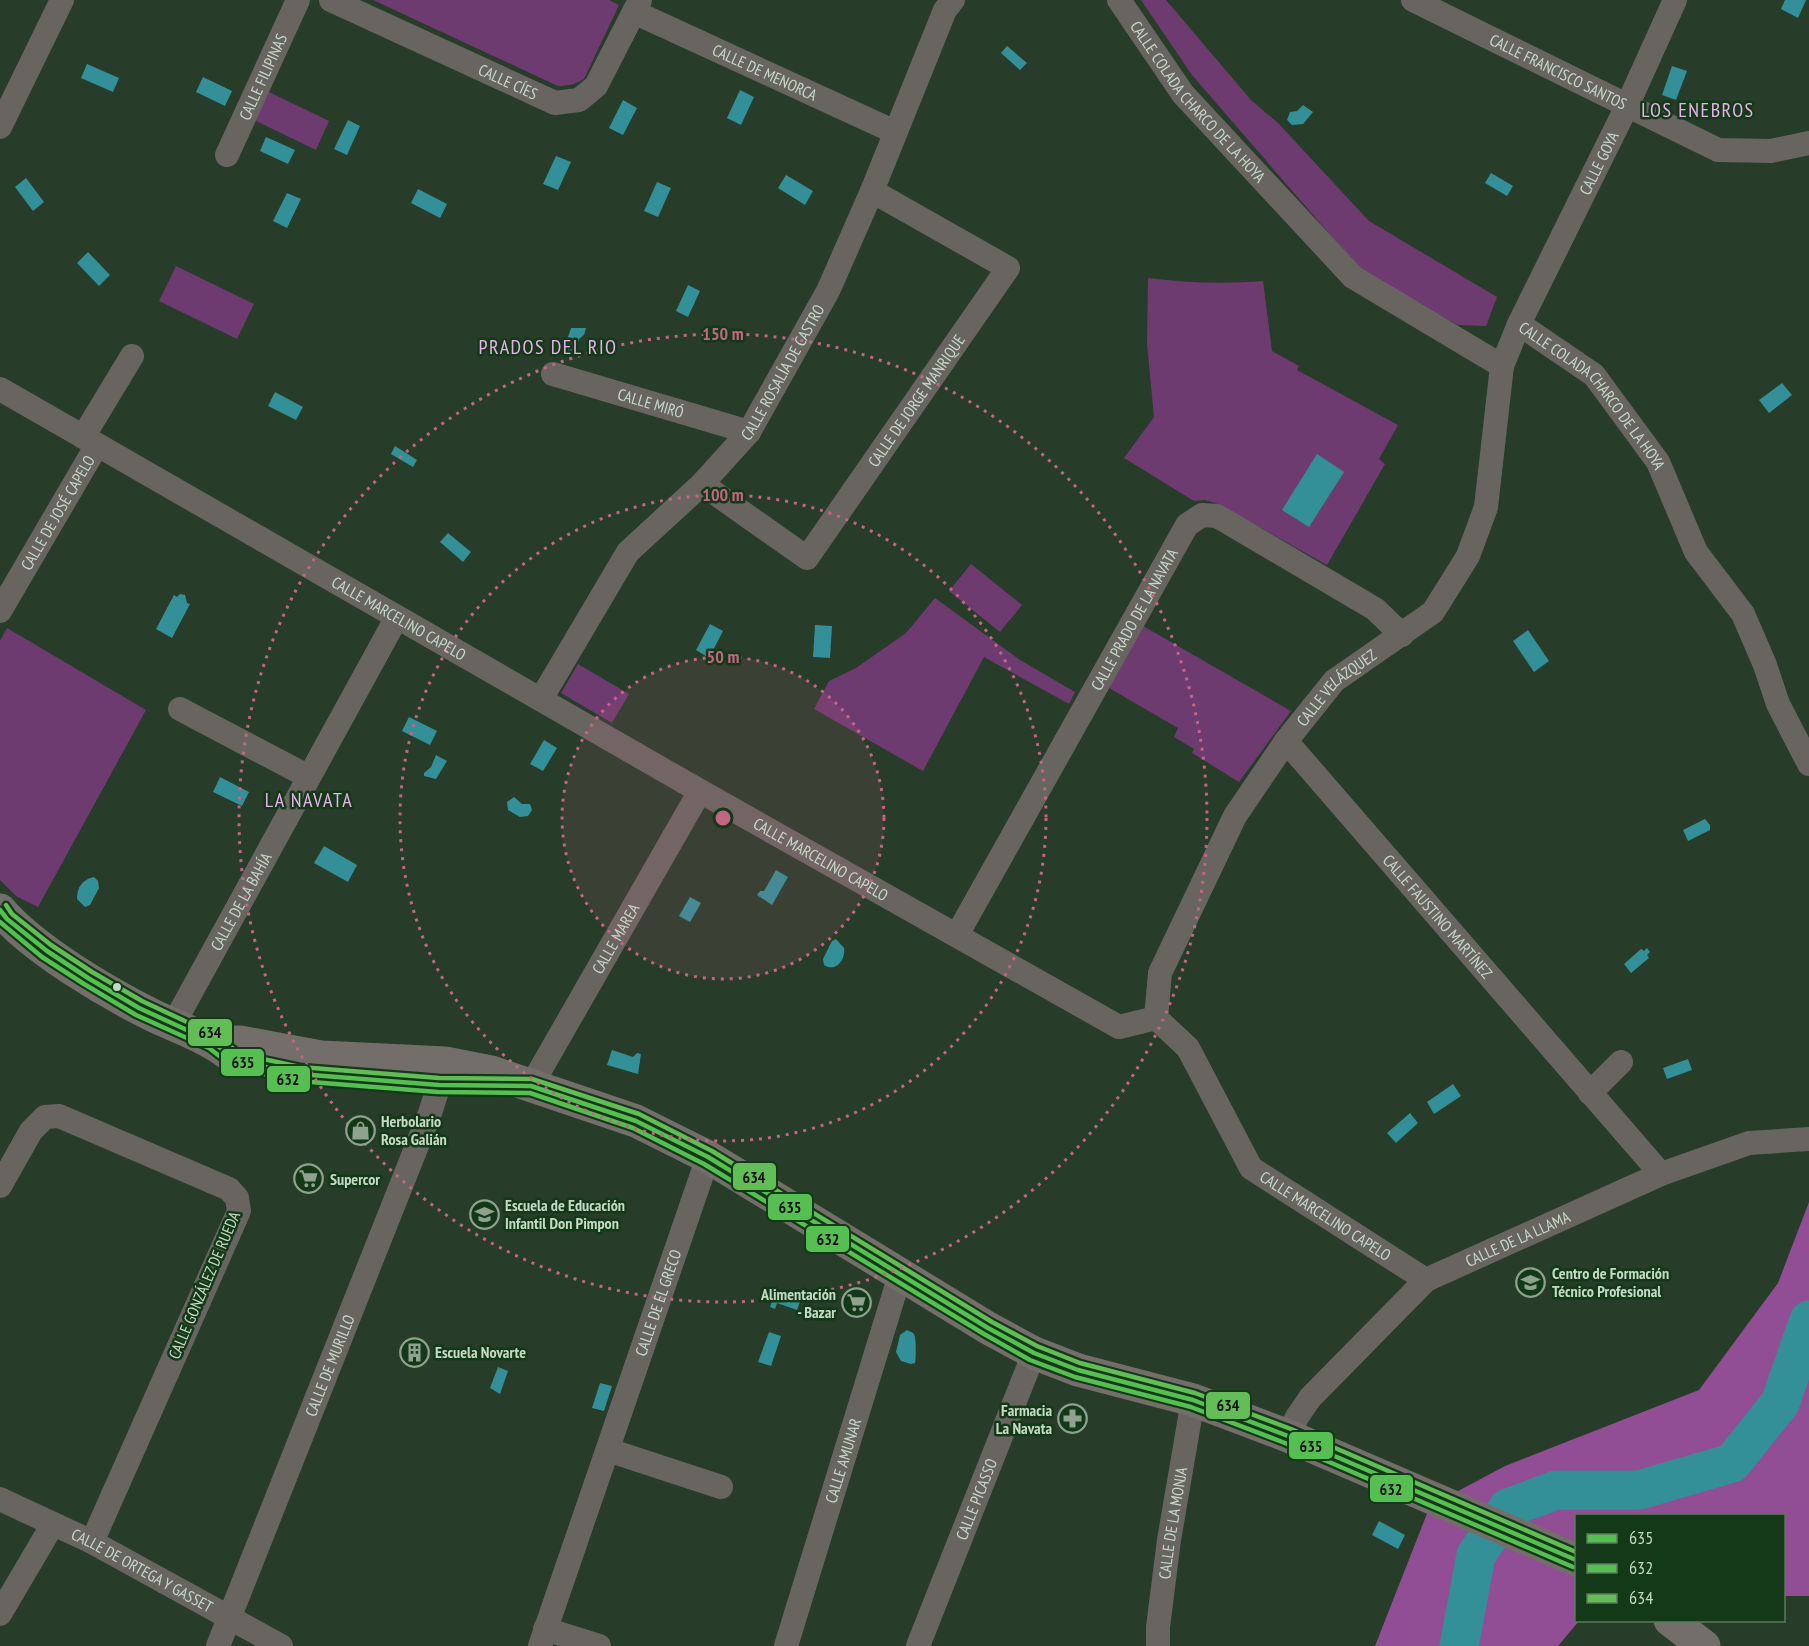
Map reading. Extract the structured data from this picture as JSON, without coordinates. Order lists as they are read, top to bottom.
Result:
{
  "streets": {
    "street": [
      "CALLE DE MENORCA",
      "CALLE FRANCISCO SANTOS",
      "CALLE FILIPINAS",
      "CALLE CÍES",
      "CALLE COLADA CHARCO DE LA HOYA",
      "CALLE GOYA",
      "CALLE ROSALÍA DE CASTRO",
      "CALLE DE JORGE MANRIQUE",
      "CALLE MIRÓ",
      "CALLE DE JOSÉ CAPELO",
      "CALLE MARCELINO CAPELO",
      "CALLE PRADO DE LA NAVATA",
      "CALLE VELÁZQUEZ",
      "CALLE DE LA BAHÍA",
      "CALLE FAUSTINO MARTÍNEZ",
      "CALLE MAREA",
      "CALLE DE LA LLAMA",
      "CALLE GONZÁLEZ DE RUEDA",
      "CALLE DE EL GRECO",
      "CALLE DE MURILLO",
      "CALLE AMUNAR",
      "CALLE PICASSO",
      "CALLE DE LA MONJA",
      "CALLE DE ORTEGA Y GASSET"
    ]
  },
  "crossings": [
    ["CALLE DE MENORCA", "CALLE CÍES"],
    ["CALLE DE MENORCA", "CALLE ROSALÍA DE CASTRO"],
    ["CALLE FRANCISCO SANTOS", "CALLE GOYA"],
    ["CALLE COLADA CHARCO DE LA HOYA", "CALLE GOYA"],
    ["CALLE COLADA CHARCO DE LA HOYA", "CALLE VELÁZQUEZ"],
    ["CALLE ROSALÍA DE CASTRO", "CALLE DE JORGE MANRIQUE"],
    ["CALLE ROSALÍA DE CASTRO", "CALLE MIRÓ"],
    ["CALLE ROSALÍA DE CASTRO", "CALLE MARCELINO CAPELO"],
    ["CALLE DE JOSÉ CAPELO", "CALLE MARCELINO CAPELO"],
    ["CALLE MARCELINO CAPELO", "CALLE PRADO DE LA NAVATA"],
    ["CALLE MARCELINO CAPELO", "CALLE VELÁZQUEZ"],
    ["CALLE MARCELINO CAPELO", "CALLE DE LA BAHÍA"],
    ["CALLE MARCELINO CAPELO", "CALLE MAREA"],
    ["CALLE MARCELINO CAPELO", "CALLE DE LA LLAMA"],
    ["CALLE PRADO DE LA NAVATA", "CALLE VELÁZQUEZ"],
    ["CALLE VELÁZQUEZ", "CALLE FAUSTINO MARTÍNEZ"],
    ["CALLE FAUSTINO MARTÍNEZ", "CALLE DE LA LLAMA"],
    ["CALLE GONZÁLEZ DE RUEDA", "CALLE DE ORTEGA Y GASSET"],
    ["CALLE DE MURILLO", "CALLE DE ORTEGA Y GASSET"]
  ],
  "districts": ["LOS ENEBROS", "PRADOS DEL RIO", "LA NAVATA"],
  "places": {
    "shop": ["Herbolario Rosa Galián"],
    "supermarket": ["Supercor", "Alimentación - Bazar"],
    "school or university": ["Escuela de Educación Infantil Don Pimpon", "Centro de Formación Técnico Profesional"],
    "building": ["Escuela Novarte"],
    "pharmacy": ["Farmacia La Navata"]
  },
  "lines": ["transit line 634", "transit line 635", "transit line 632"],
  "legend": ["635", "632", "634"],
  "rings": ["150 m", "100 m", "50 m"]
}
